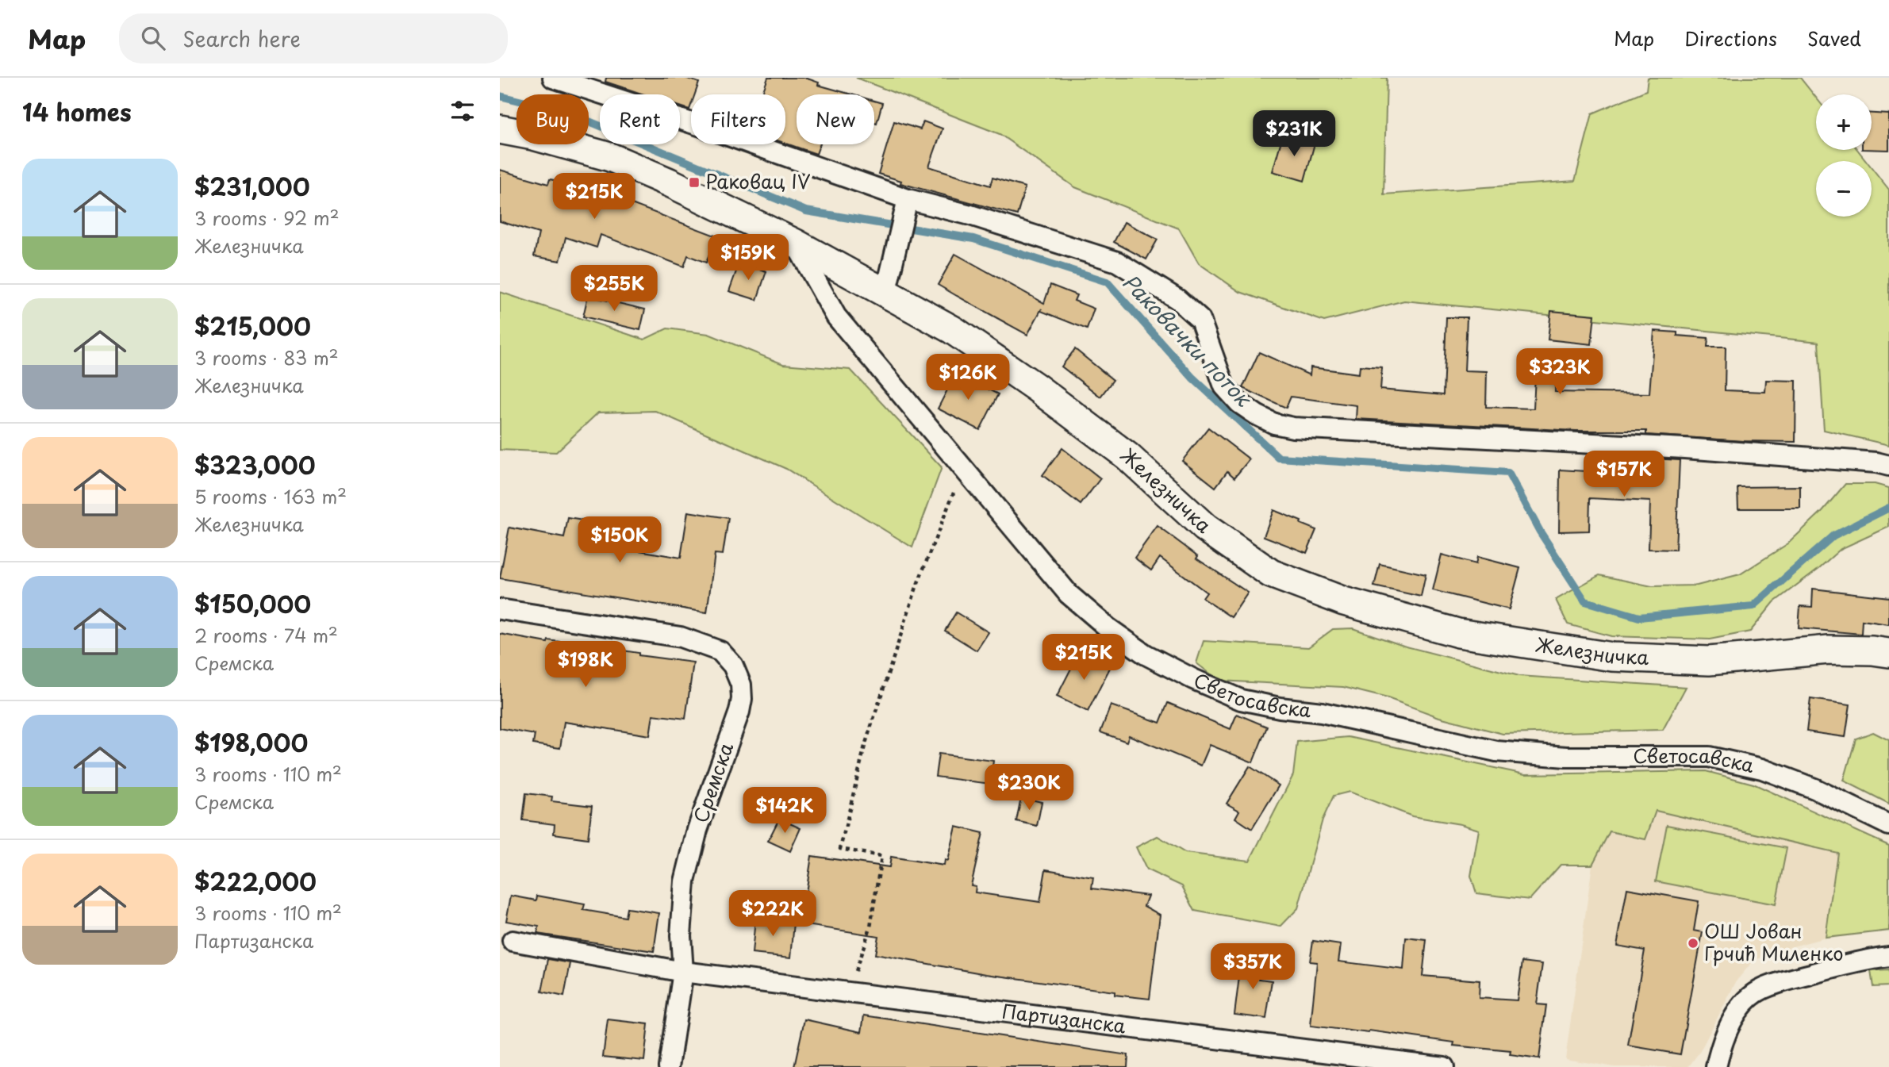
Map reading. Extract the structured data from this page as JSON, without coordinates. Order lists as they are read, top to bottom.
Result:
{
  "streets": {
    "street": [
      "Железничка",
      "Светосавска",
      "Сремска",
      "Партизанска"
    ]
  },
  "crossings": [
    ["Железничка", "Светосавска"],
    ["Сремска", "Партизанска"]
  ],
  "water": ["Раковачки поток"],
  "places": {
    "transit": ["Раковац IV"],
    "other": ["ОШ Јован Грчић Миленко"]
  },
  "page": {
    "header": "Map",
    "search": "Search here",
    "nav": ["Map", "Directions", "Saved"],
    "heading": "14 homes",
    "map_buttons": ["+", "−"],
    "chip": [
      "Buy",
      "Rent",
      "Filters",
      "New"
    ],
    "price": [
      "$231K",
      "$215K",
      "$159K",
      "$255K",
      "$323K",
      "$126K",
      "$157K",
      "$150K",
      "$215K",
      "$198K",
      "$230K",
      "$142K",
      "$222K",
      "$357K"
    ],
    "list": [
      {
        "name": "$231,000",
        "note": "3 rooms · 92 m² · Железничка"
      },
      {
        "name": "$215,000",
        "note": "3 rooms · 83 m² · Железничка"
      },
      {
        "name": "$323,000",
        "note": "5 rooms · 163 m² · Железничка"
      },
      {
        "name": "$150,000",
        "note": "2 rooms · 74 m² · Сремска"
      },
      {
        "name": "$198,000",
        "note": "3 rooms · 110 m² · Сремска"
      },
      {
        "name": "$222,000",
        "note": "3 rooms · 110 m² · Партизанска"
      }
    ]
  }
}
